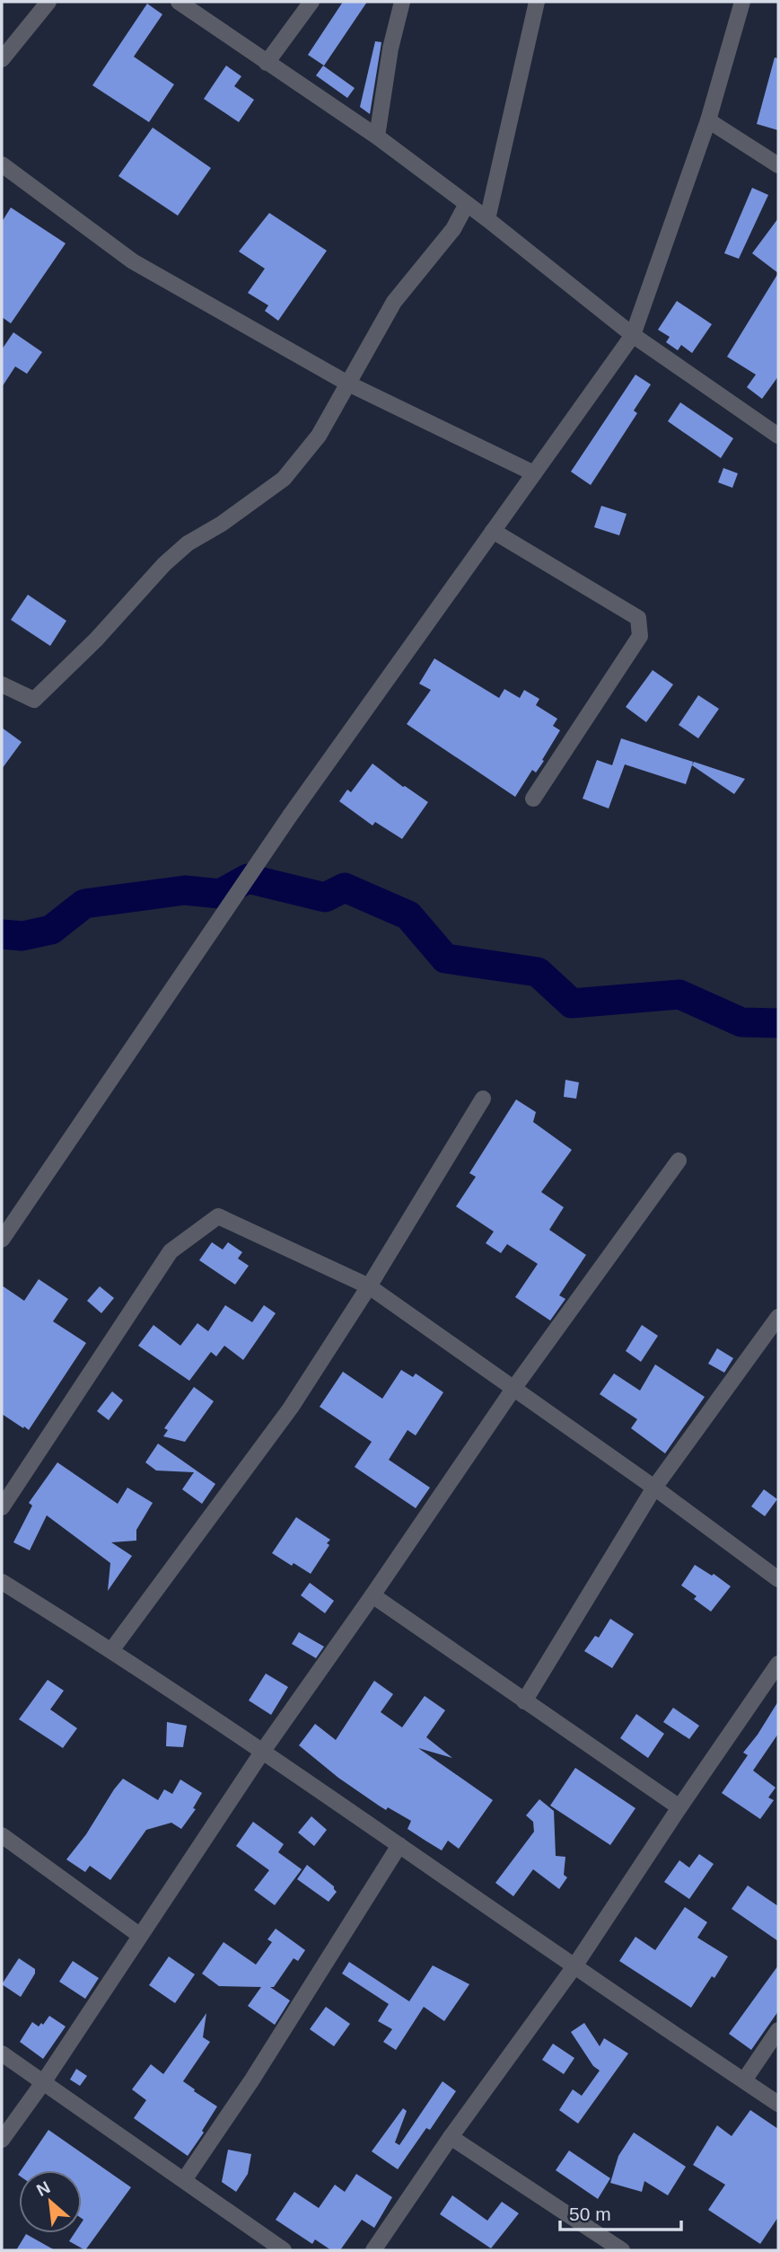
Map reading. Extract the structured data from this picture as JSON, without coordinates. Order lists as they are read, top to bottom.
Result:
{
  "scale_bar": "50 m",
  "north": "top left"
}
